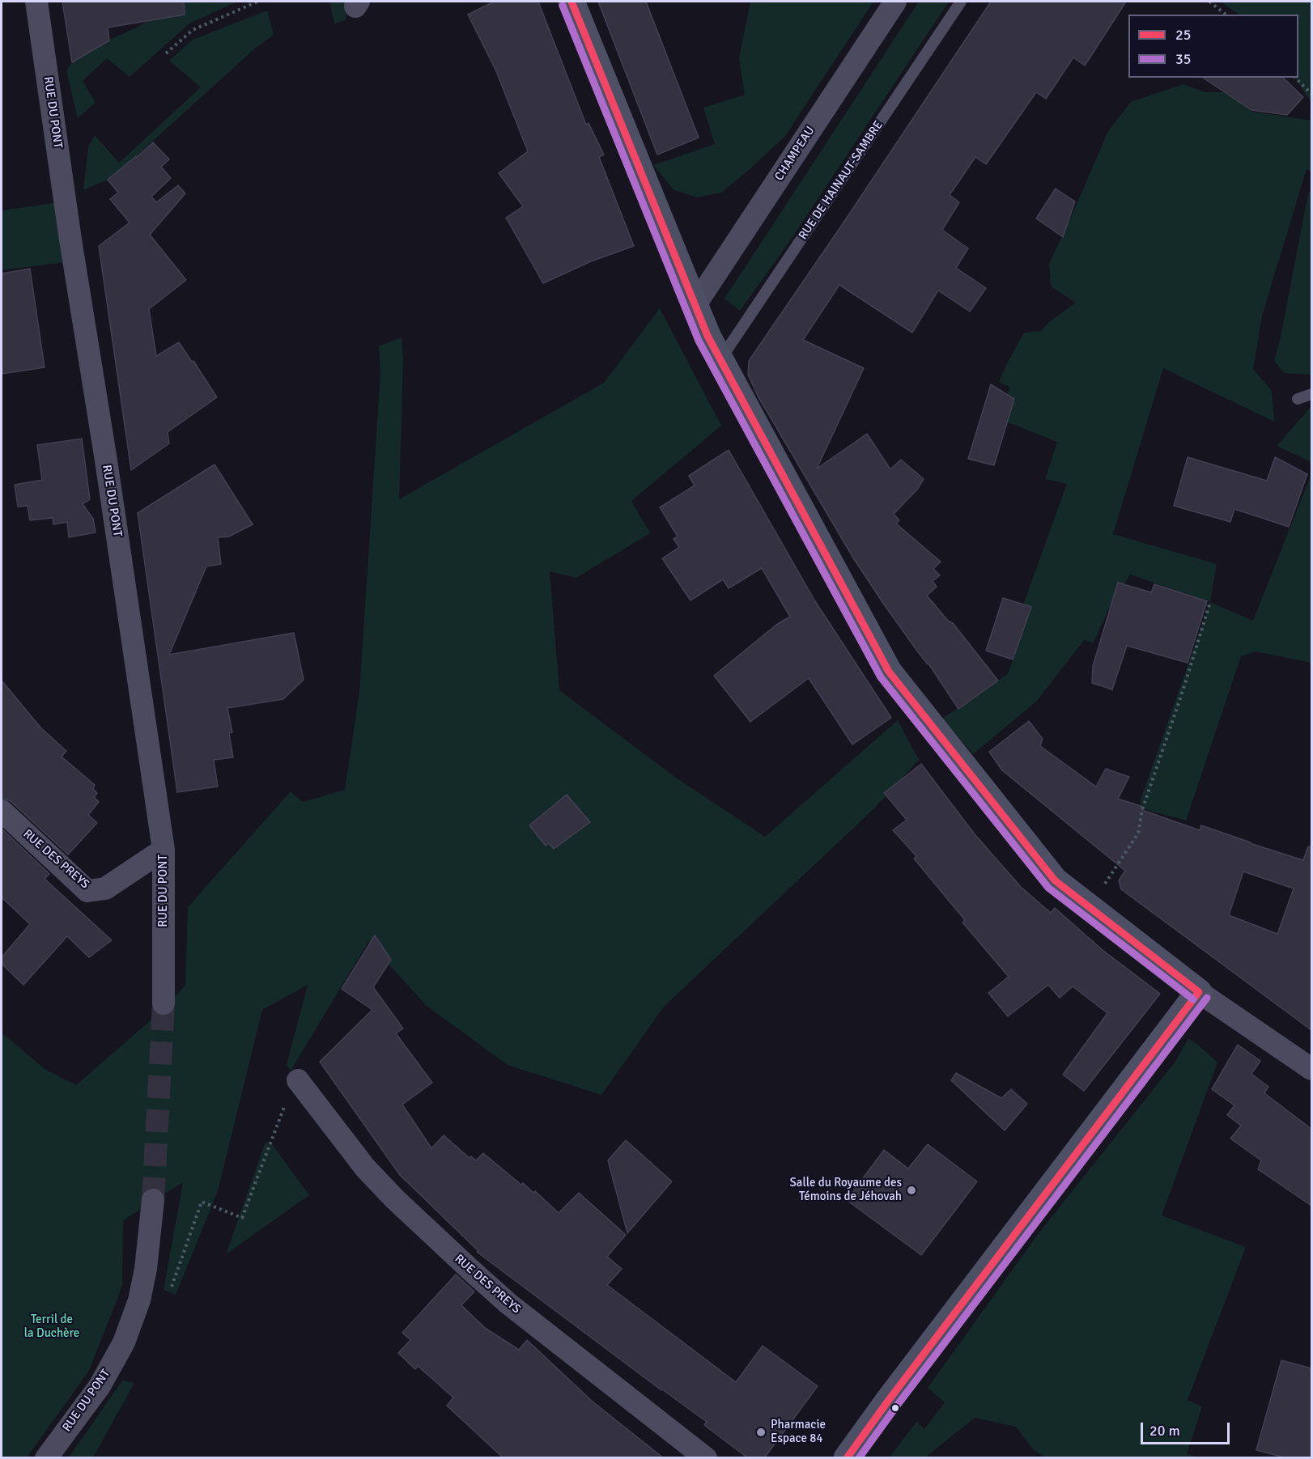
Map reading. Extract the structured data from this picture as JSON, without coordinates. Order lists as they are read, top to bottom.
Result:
{
  "streets": {
    "street": ["RUE DU PONT", "CHAMPEAU", "RUE DES PREYS"],
    "lane": ["RUE DE HAINAUT-SAMBRE"]
  },
  "crossings": [
    ["RUE DU PONT", "RUE DES PREYS"]
  ],
  "parks": ["Terril de la Duchère"],
  "places": ["Salle du Royaume des Témoins de Jéhovah", "Pharmacie Espace 84"],
  "lines": ["transit line 25", "transit line 35"],
  "legend": ["25", "35"],
  "scale_bar": "20 m"
}
